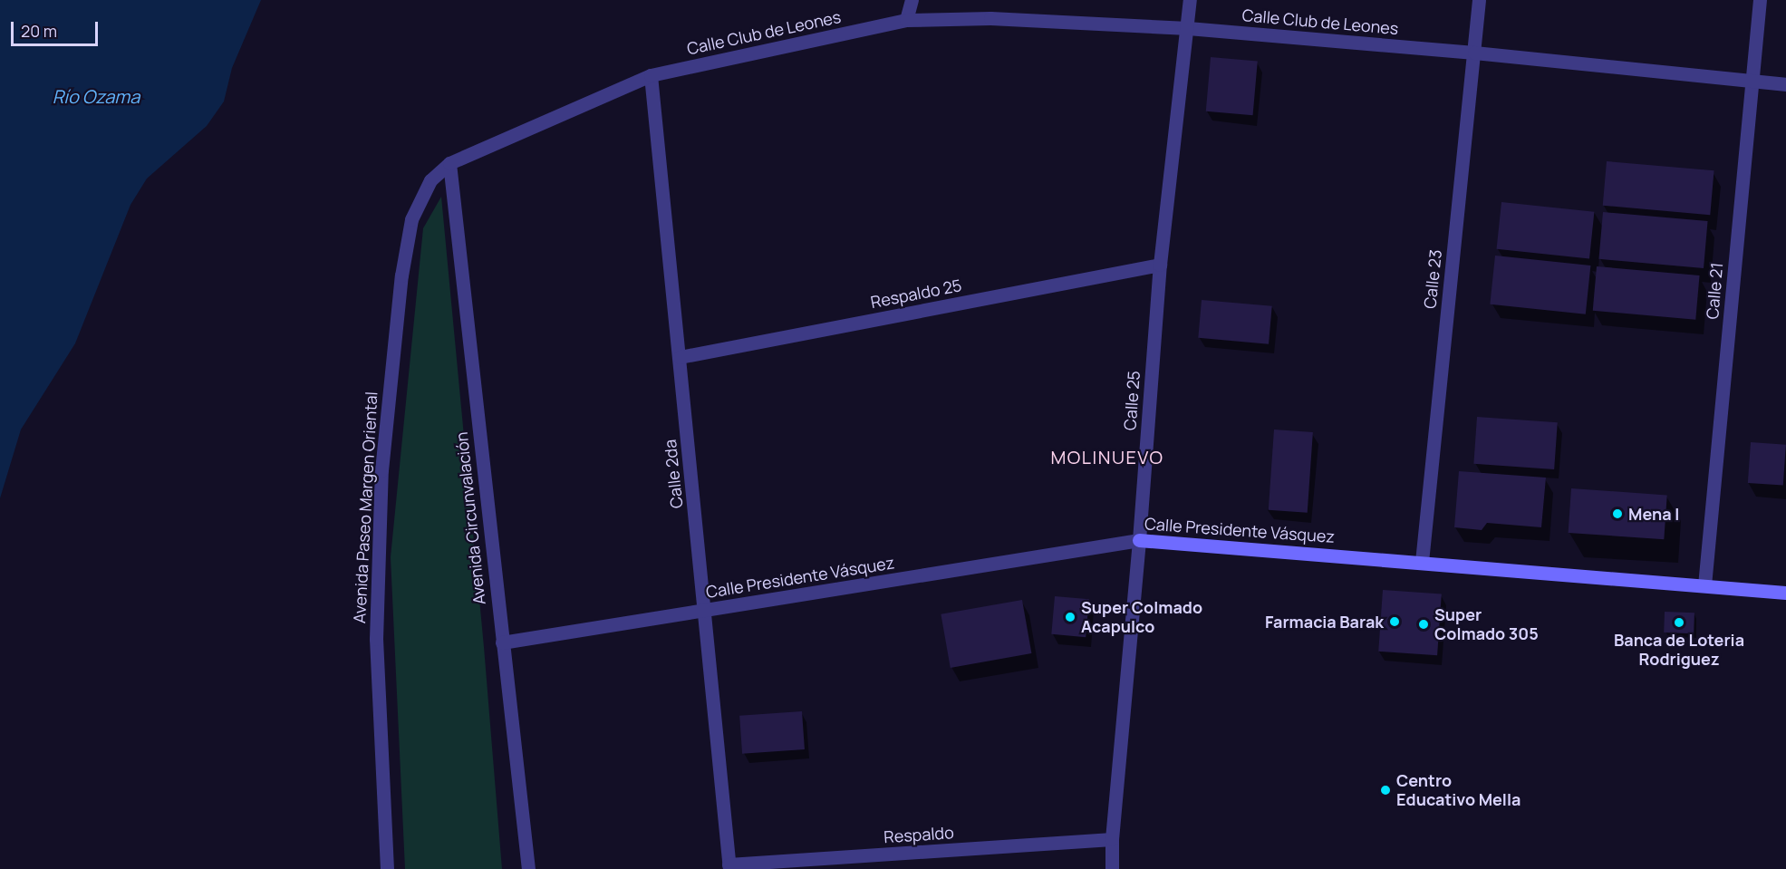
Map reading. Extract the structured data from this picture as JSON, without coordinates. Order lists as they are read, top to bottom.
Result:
{
  "streets": {
    "street": [
      "Calle Club de Leones",
      "Calle 23",
      "Calle 21",
      "Respaldo 25",
      "Calle 25",
      "Calle 2da",
      "Avenida Paseo Margen Oriental",
      "Avenida Circunvalación",
      "Calle Presidente Vásquez",
      "Respaldo"
    ]
  },
  "crossings": [
    ["Calle Club de Leones", "Calle 23"],
    ["Calle Club de Leones", "Calle 21"],
    ["Calle Club de Leones", "Calle 25"],
    ["Calle Club de Leones", "Calle 2da"],
    ["Calle Club de Leones", "Avenida Paseo Margen Oriental"],
    ["Calle Club de Leones", "Avenida Circunvalación"],
    ["Calle 23", "Calle Presidente Vásquez"],
    ["Calle 21", "Calle Presidente Vásquez"],
    ["Respaldo 25", "Calle 25"],
    ["Respaldo 25", "Calle 2da"],
    ["Calle 25", "Calle Presidente Vásquez"],
    ["Calle 25", "Respaldo"],
    ["Calle 2da", "Calle Presidente Vásquez"],
    ["Calle 2da", "Respaldo"],
    ["Avenida Paseo Margen Oriental", "Avenida Circunvalación"],
    ["Avenida Circunvalación", "Calle Presidente Vásquez"]
  ],
  "districts": ["MOLINUEVO"],
  "water": ["Río Ozama"],
  "places": [
    "Mena I",
    "Super Colmado Acapulco",
    "Farmacia Barak",
    "Banca de Loteria Rodriguez",
    "Super Colmado 305",
    "Centro Educativo Mella"
  ],
  "scale_bar": "20 m"
}
